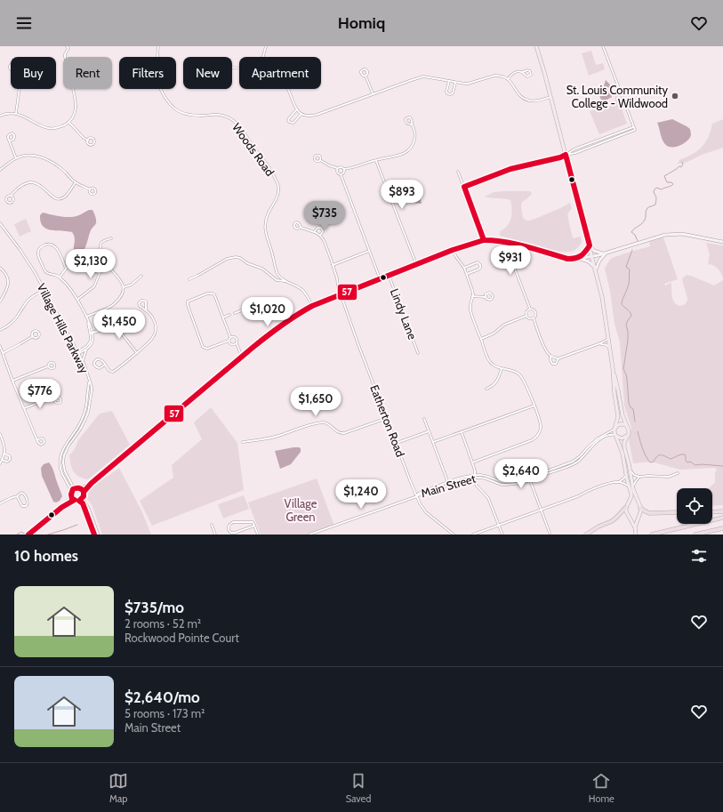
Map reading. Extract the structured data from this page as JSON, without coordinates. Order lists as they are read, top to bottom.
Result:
{
  "streets": {
    "street": [
      "Woods Road",
      "Lindy Lane",
      "Village Hills Parkway",
      "Eatherton Road",
      "Main Street"
    ]
  },
  "crossings": [
    ["Eatherton Road", "Main Street"]
  ],
  "parks": ["Village Green"],
  "places": ["St. Louis Community College - Wildwood"],
  "lines": ["transit line 57"],
  "page": {
    "header": "Homiq",
    "chip": [
      "Buy",
      "Rent",
      "Filters",
      "New",
      "Apartment"
    ],
    "price": [
      "$893",
      "$735",
      "$931",
      "$2,130",
      "$1,020",
      "$1,450",
      "$776",
      "$1,650",
      "$2,640",
      "$1,240"
    ],
    "heading": "10 homes",
    "list": [
      {
        "name": "$735/mo",
        "note": "2 rooms · 52 m² · Rockwood Pointe Court"
      },
      {
        "name": "$2,640/mo",
        "note": "5 rooms · 173 m² · Main Street"
      }
    ],
    "tabs": ["Map", "Saved", "Home"]
  }
}
